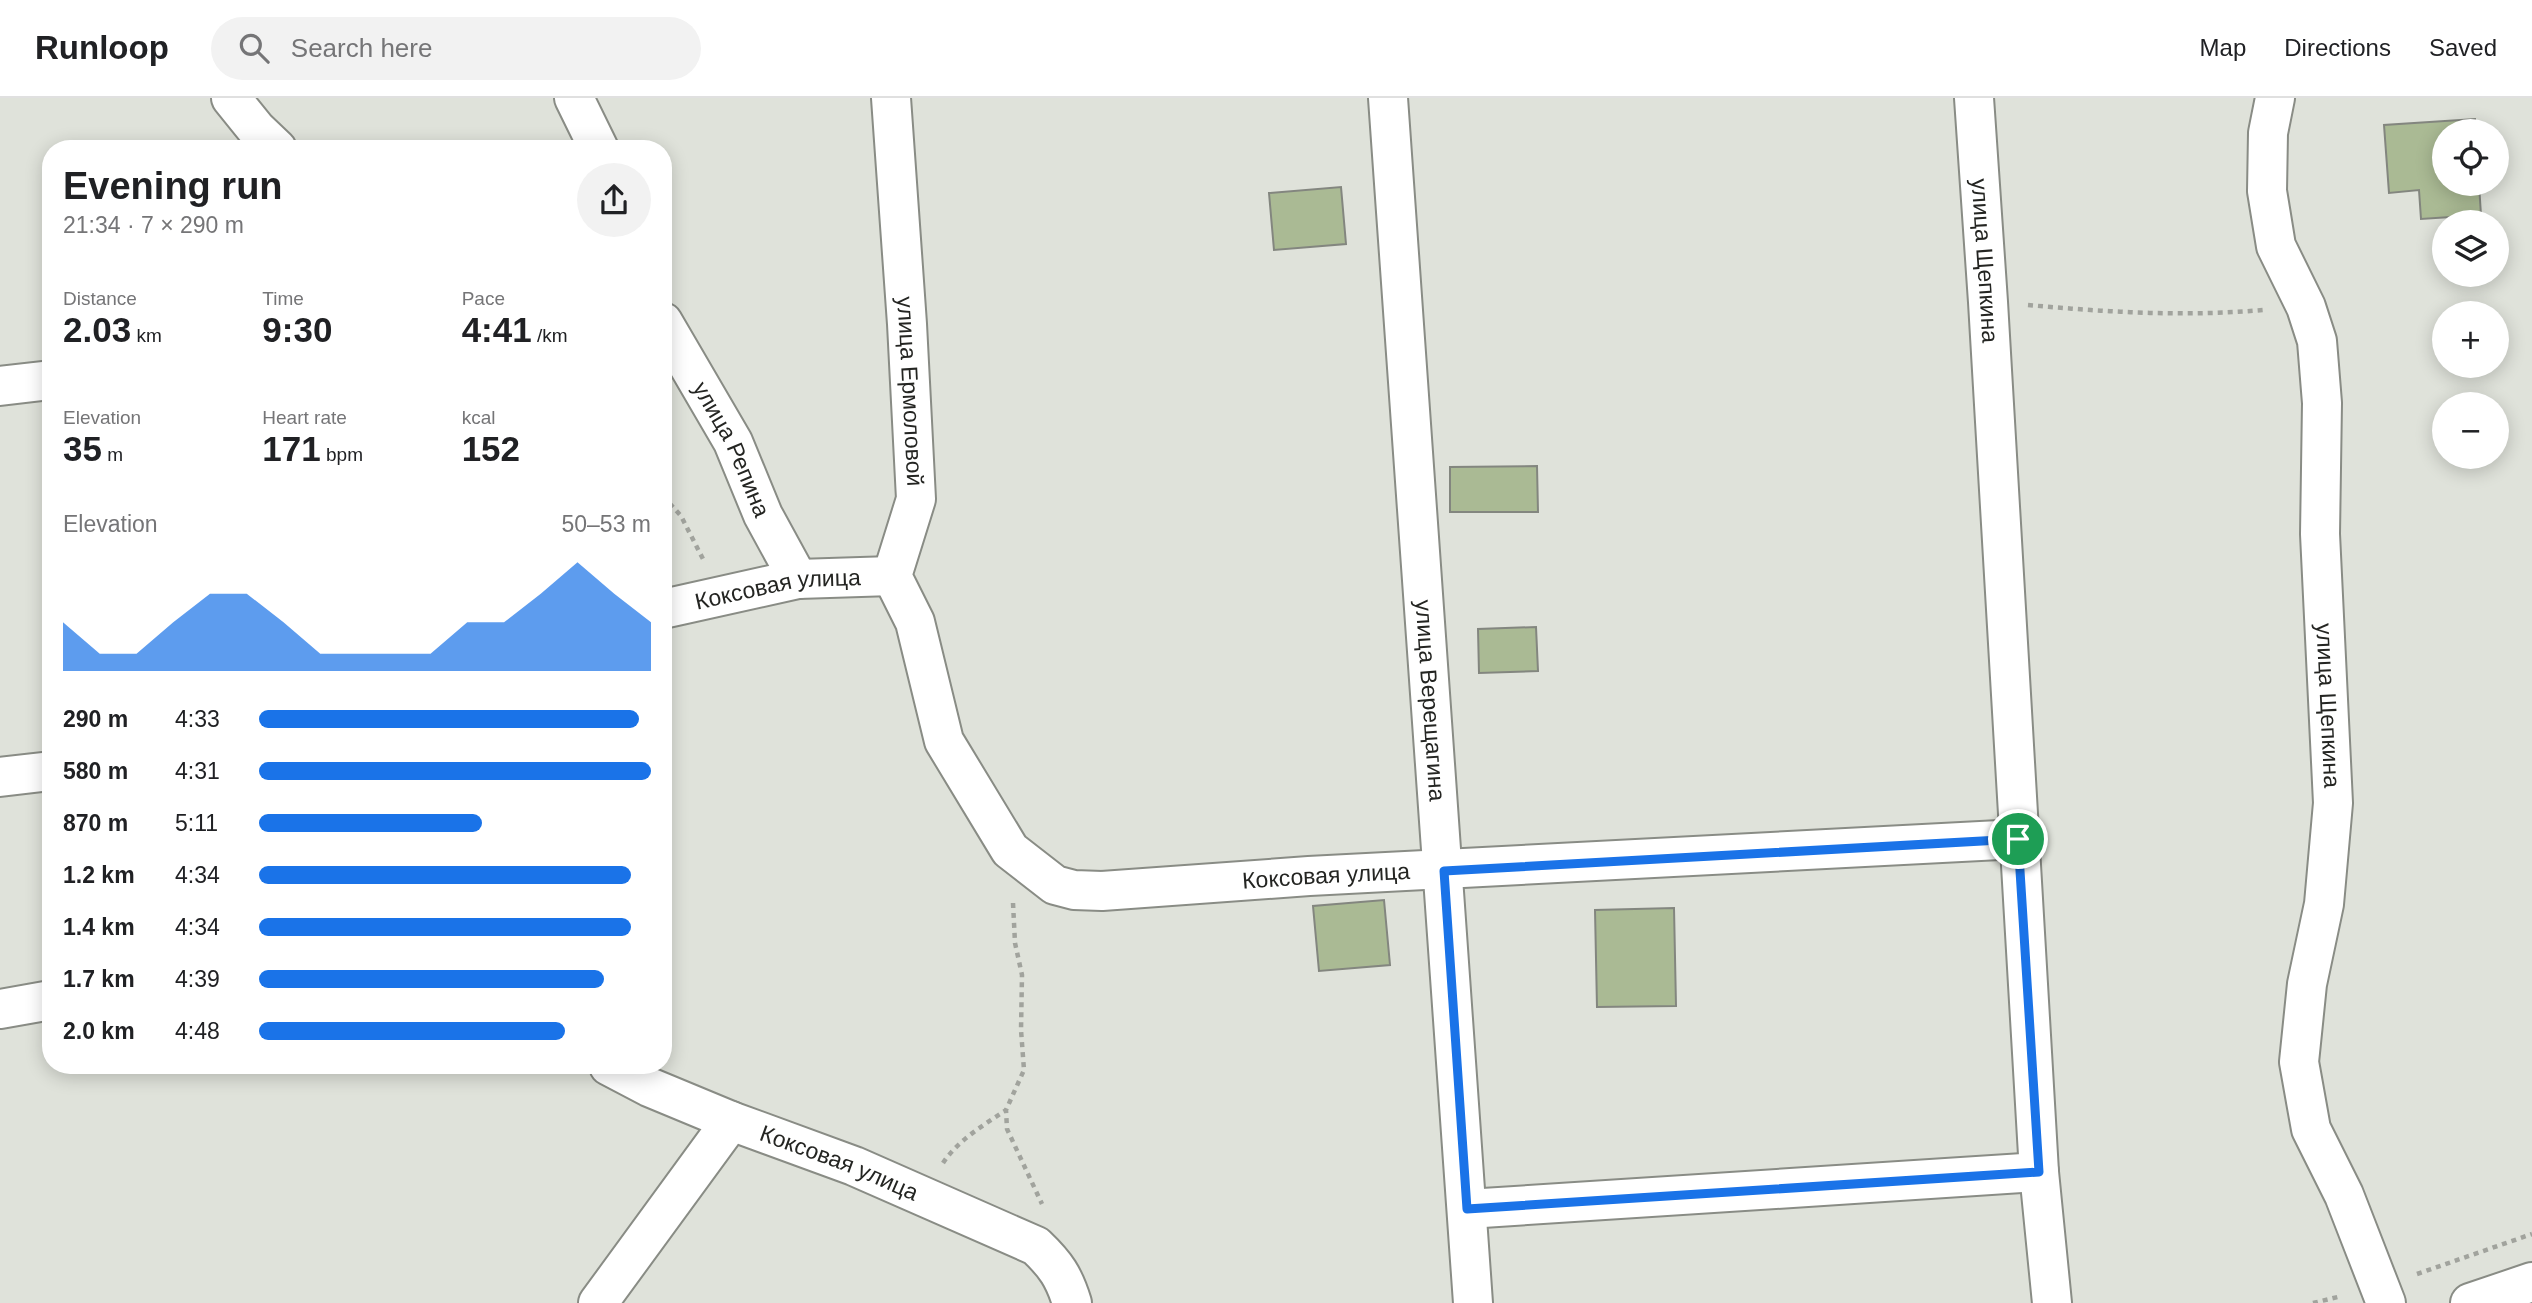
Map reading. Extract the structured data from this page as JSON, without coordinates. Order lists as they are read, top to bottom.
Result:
{
  "streets": {
    "street": [
      "улица Щепкина",
      "улица Ермоловой",
      "улица Репина",
      "Коксовая улица",
      "улица Верещагина"
    ]
  },
  "crossings": [
    ["улица Щепкина", "Коксовая улица"],
    ["улица Ермоловой", "Коксовая улица"],
    ["улица Репина", "Коксовая улица"],
    ["Коксовая улица", "улица Верещагина"]
  ],
  "page": {
    "header": "Runloop",
    "search": "Search here",
    "nav": ["Map", "Directions", "Saved"],
    "map_buttons": ["+", "−"],
    "heading": ["Evening run", "21:34 · 7 × 290 m"],
    "stats": [
      ["Distance", "2.03 km"],
      ["Time", "9:30"],
      ["Pace", "4:41 /km"],
      ["Elevation", "35 m"],
      ["Heart rate", "171 bpm"],
      ["kcal", "152"]
    ],
    "chart": ["Elevation", "50–53 m"],
    "list": [
      {
        "name": "290 m",
        "note": "4:33"
      },
      {
        "name": "580 m",
        "note": "4:31"
      },
      {
        "name": "870 m",
        "note": "5:11"
      },
      {
        "name": "1.2 km",
        "note": "4:34"
      },
      {
        "name": "1.4 km",
        "note": "4:34"
      },
      {
        "name": "1.7 km",
        "note": "4:39"
      },
      {
        "name": "2.0 km",
        "note": "4:48"
      }
    ]
  }
}
